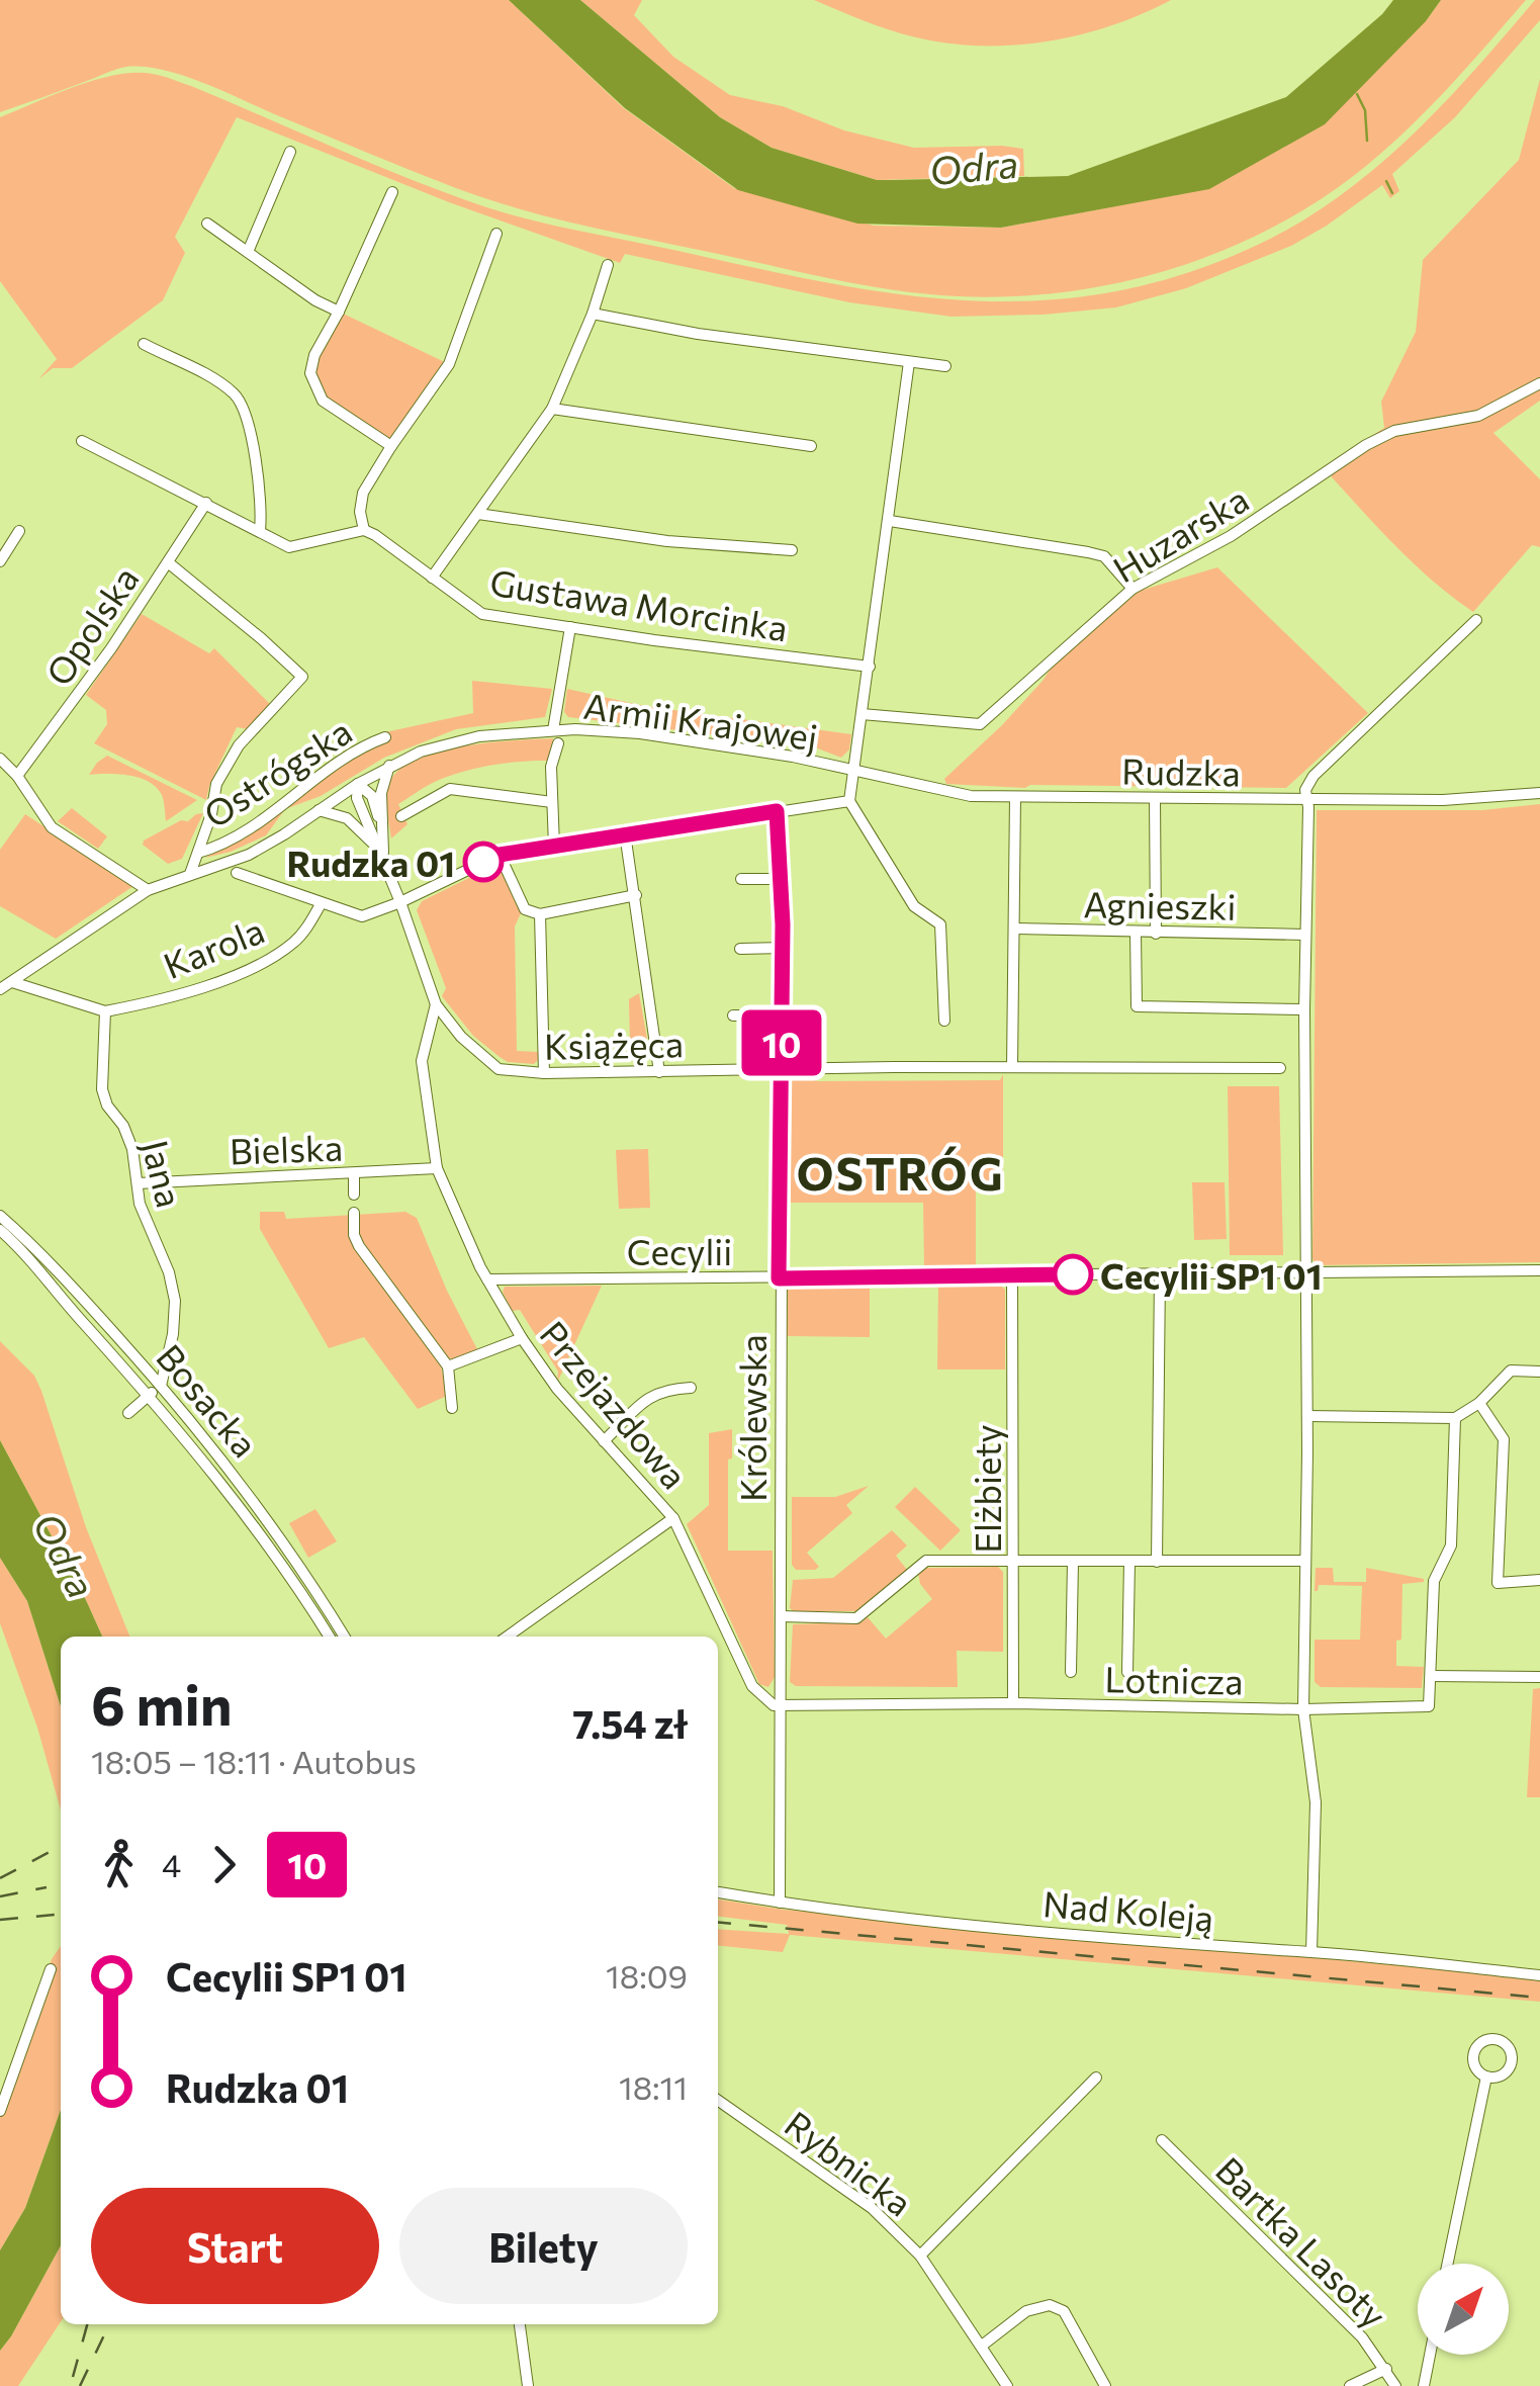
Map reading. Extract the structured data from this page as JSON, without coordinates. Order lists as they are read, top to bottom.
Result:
{
  "streets": {
    "street": [
      "Huzarska",
      "Gustawa Morcinka",
      "Opolska",
      "Armii Krajowej",
      "Rudzka",
      "Ostrógska",
      "Agnieszki",
      "Karola",
      "Książęca",
      "Bielska",
      "Jana",
      "Cecylii",
      "Bosacka",
      "Przejazdowa",
      "Królewska",
      "Elżbiety",
      "Lotnicza",
      "Nad Koleją",
      "Rybnicka",
      "Bartka Lasoty"
    ]
  },
  "crossings": [
    ["Armii Krajowej", "Rudzka"],
    ["Armii Krajowej", "Książęca"],
    ["Karola", "Jana"],
    ["Książęca", "Przejazdowa"],
    ["Książęca", "Królewska"],
    ["Bielska", "Jana"],
    ["Bielska", "Przejazdowa"],
    ["Jana", "Bosacka"],
    ["Cecylii", "Przejazdowa"],
    ["Cecylii", "Królewska"],
    ["Cecylii", "Elżbiety"],
    ["Przejazdowa", "Królewska"],
    ["Przejazdowa", "Lotnicza"],
    ["Królewska", "Lotnicza"],
    ["Królewska", "Nad Koleją"],
    ["Elżbiety", "Lotnicza"]
  ],
  "districts": ["OSTRÓG"],
  "water": ["Odra"],
  "places": ["Rudzka 01", "Cecylii SP1 01"],
  "lines": ["bus line 10"],
  "north": "top right",
  "page": {
    "on_map": "10",
    "heading": ["6 min", "18:05 – 18:11 · Autobus", "7.54 zł"],
    "legs": ["4", "10"],
    "list": [
      {
        "name": "Cecylii SP1 01",
        "value": "18:09"
      },
      {
        "name": "Rudzka 01",
        "value": "18:11"
      }
    ],
    "buttons": ["Start", "Bilety"]
  }
}
